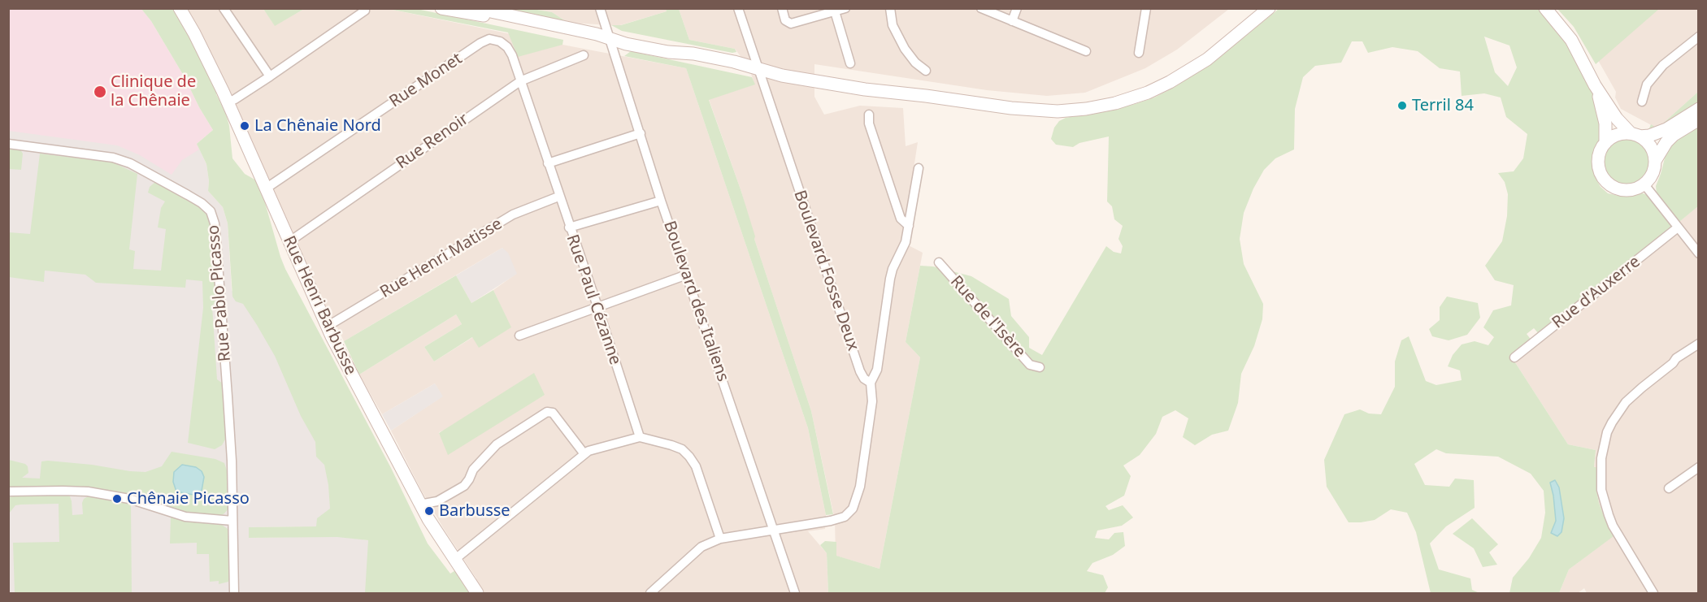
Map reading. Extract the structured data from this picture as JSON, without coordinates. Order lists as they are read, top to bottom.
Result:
{
  "streets": {
    "main road": ["Rue Henri Barbusse"],
    "street": [
      "Rue Monet",
      "Rue Renoir",
      "Rue Henri Matisse",
      "Boulevard Fosse Deux",
      "Rue d'Auxerre",
      "Rue Pablo Picasso",
      "Rue Paul Cézanne",
      "Boulevard des Italiens",
      "Rue de l'Isère"
    ]
  },
  "crossings": [
    ["Rue Monet", "Rue Paul Cézanne"],
    ["Rue Monet", "Rue Henri Barbusse"],
    ["Rue Renoir", "Rue Paul Cézanne"],
    ["Rue Renoir", "Rue Henri Barbusse"],
    ["Rue Henri Matisse", "Rue Paul Cézanne"],
    ["Rue Henri Matisse", "Rue Henri Barbusse"]
  ],
  "places": [
    "Clinique de la Chênaie",
    "Terril 84",
    "La Chênaie Nord",
    "Chênaie Picasso",
    "Barbusse"
  ]
}
